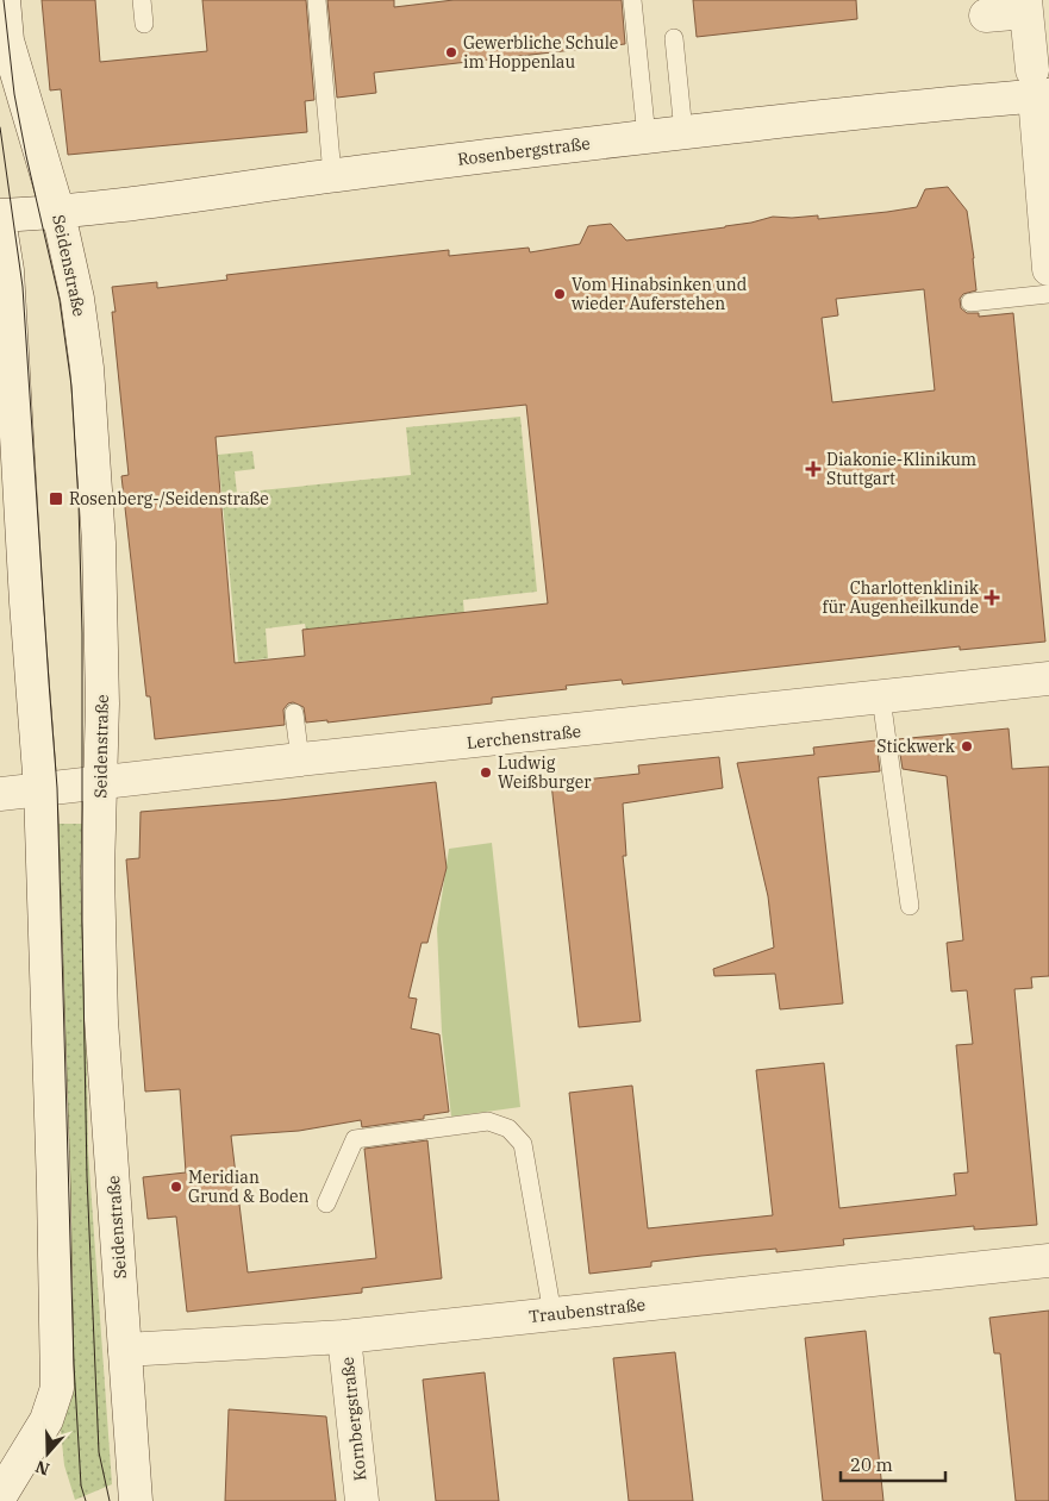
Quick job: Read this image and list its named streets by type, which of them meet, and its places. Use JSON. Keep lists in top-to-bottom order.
{
  "streets": {
    "street": [
      "Rosenbergstraße",
      "Seidenstraße",
      "Lerchenstraße",
      "Traubenstraße",
      "Kornbergstraße"
    ]
  },
  "crossings": [
    ["Rosenbergstraße", "Seidenstraße"],
    ["Seidenstraße", "Lerchenstraße"],
    ["Seidenstraße", "Traubenstraße"],
    ["Traubenstraße", "Kornbergstraße"]
  ],
  "places": {
    "other": [
      "Gewerbliche Schule im Hoppenlau",
      "Vom Hinabsinken und wieder Auferstehen",
      "Stickwerk",
      "Ludwig Weißburger",
      "Meridian Grund & Boden"
    ],
    "health": ["Diakonie-Klinikum Stuttgart", "Charlottenklinik für Augenheilkunde"],
    "transit": ["Rosenberg-/Seidenstraße"]
  },
  "scale_bar": "20 m",
  "north": "bottom"
}
